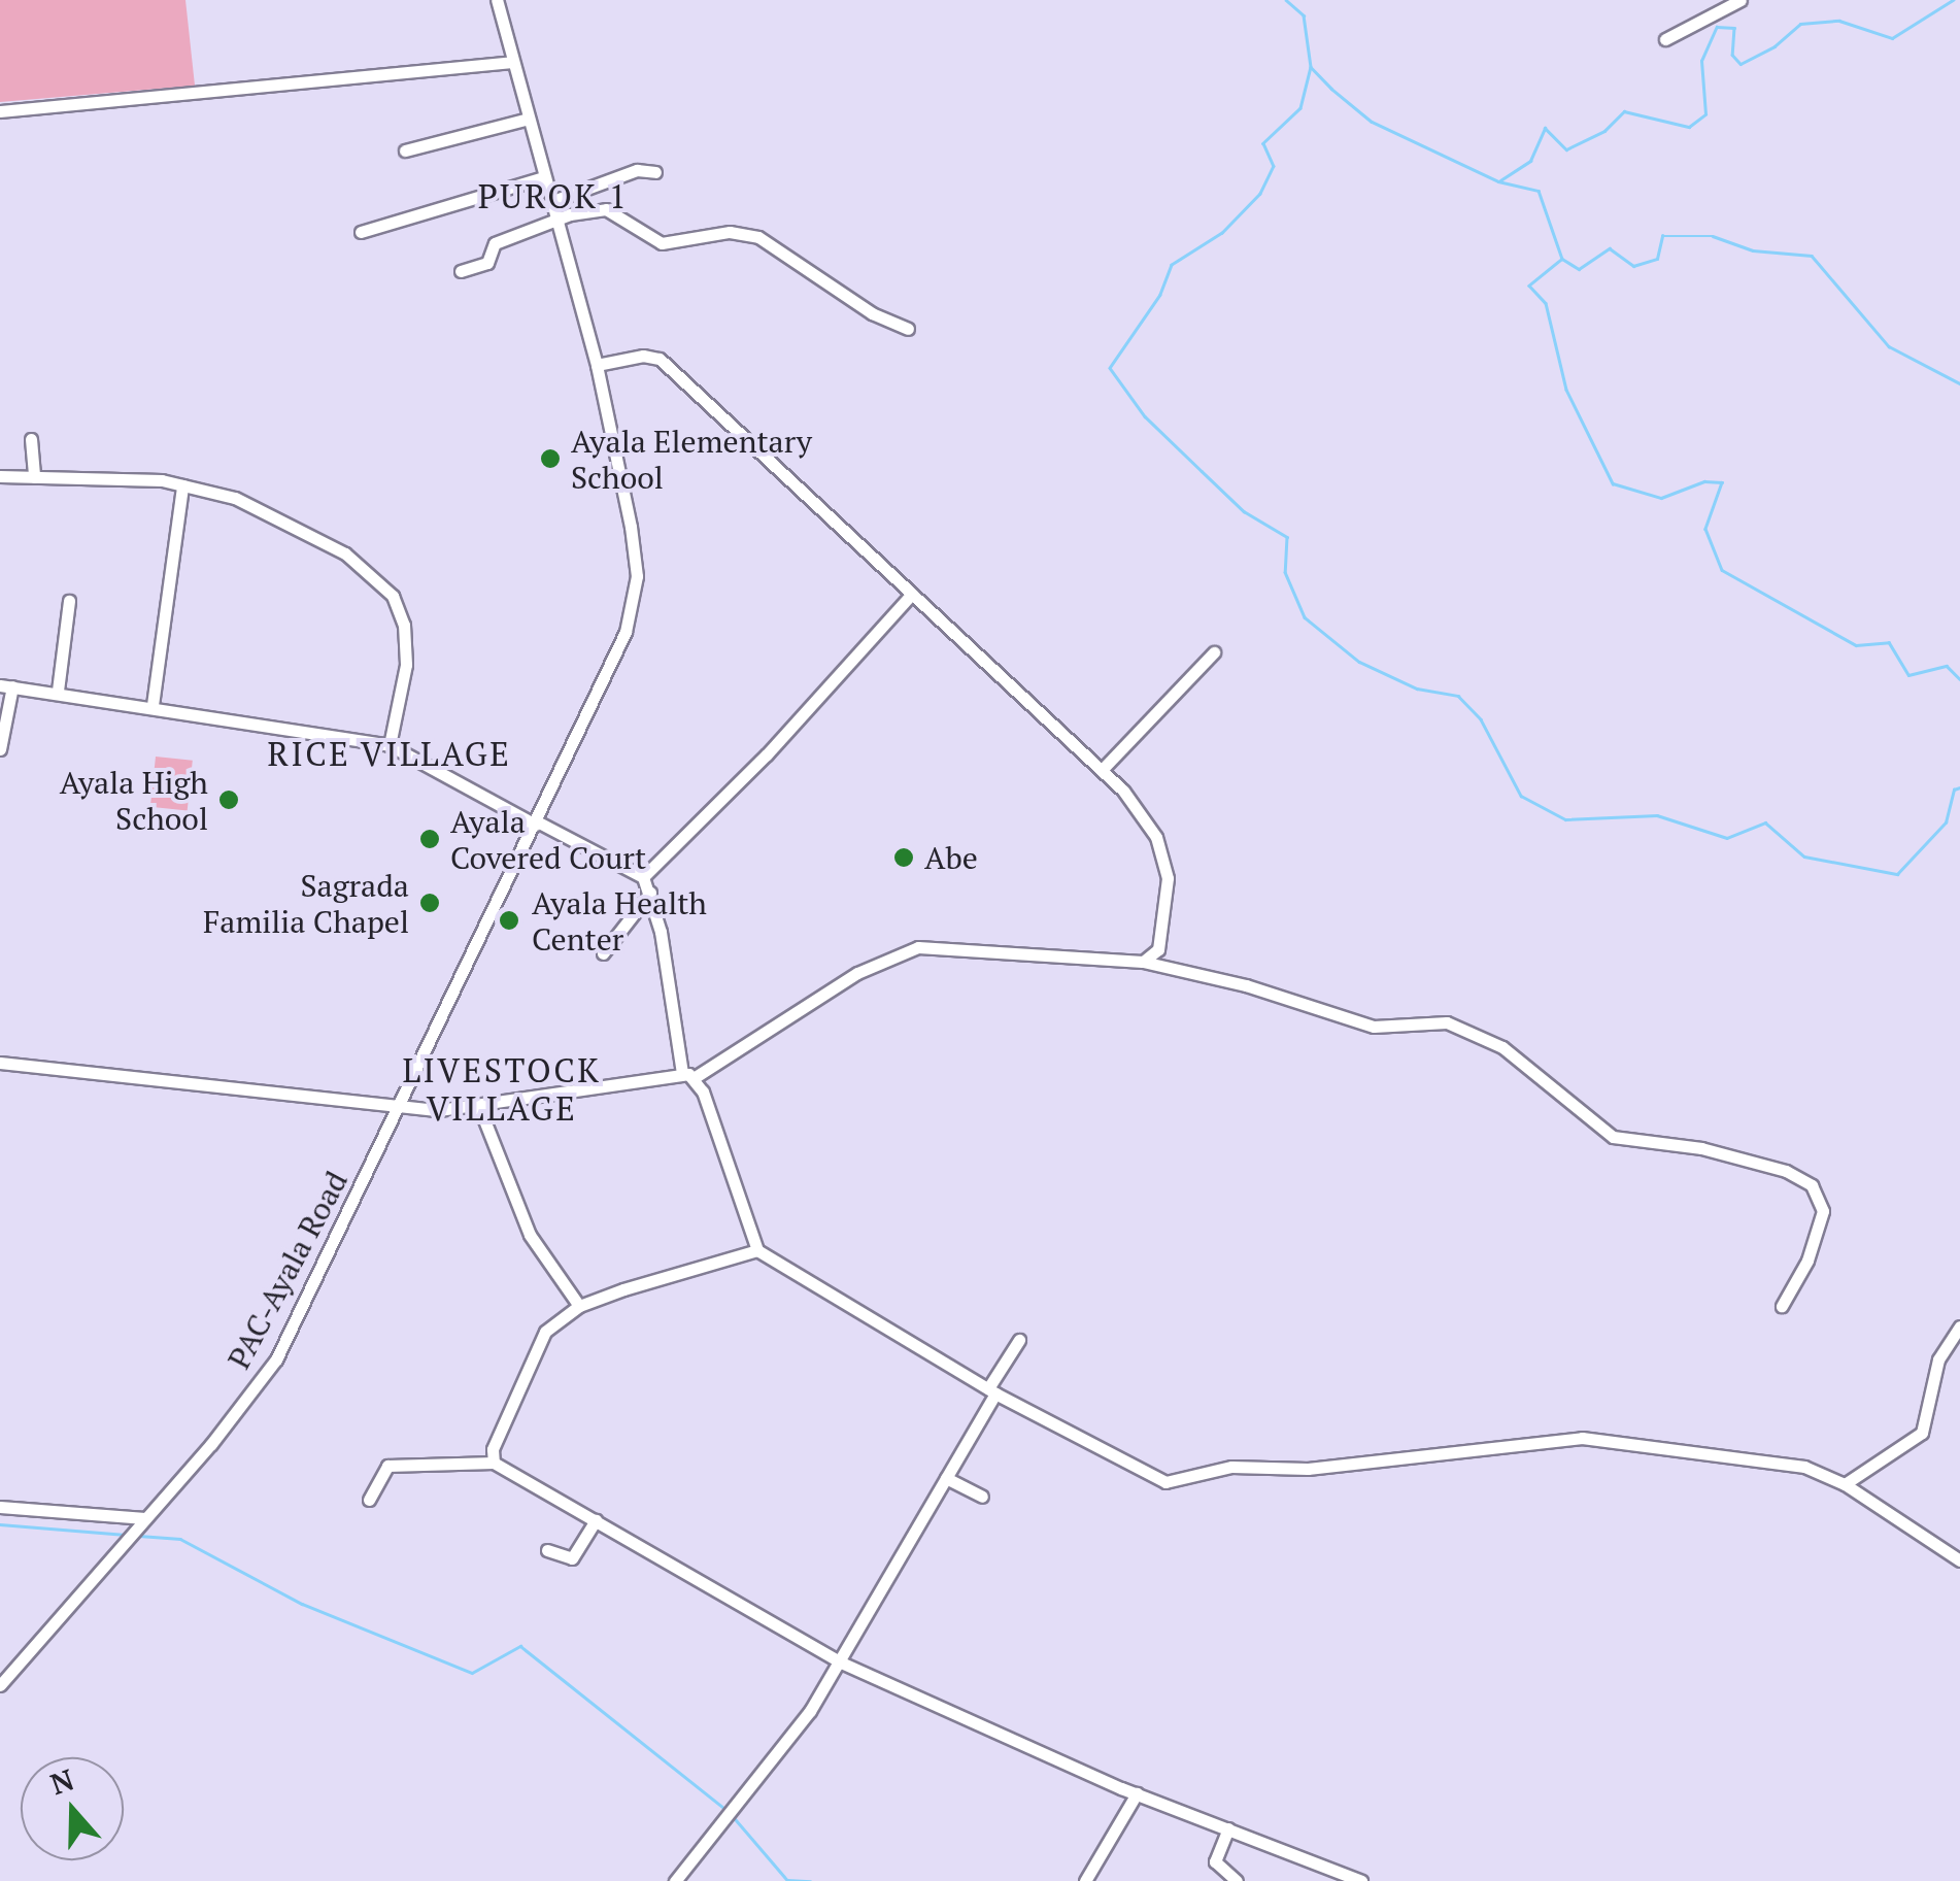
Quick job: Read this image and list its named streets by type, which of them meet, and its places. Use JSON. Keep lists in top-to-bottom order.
{
  "streets": {
    "street": ["PAC-Ayala Road"]
  },
  "districts": ["PUROK 1", "RICE VILLAGE", "LIVESTOCK VILLAGE"],
  "places": [
    "Ayala Elementary School",
    "Ayala High School",
    "Ayala Covered Court",
    "Abe",
    "Sagrada Familia Chapel",
    "Ayala Health Center"
  ],
  "north": "top"
}
